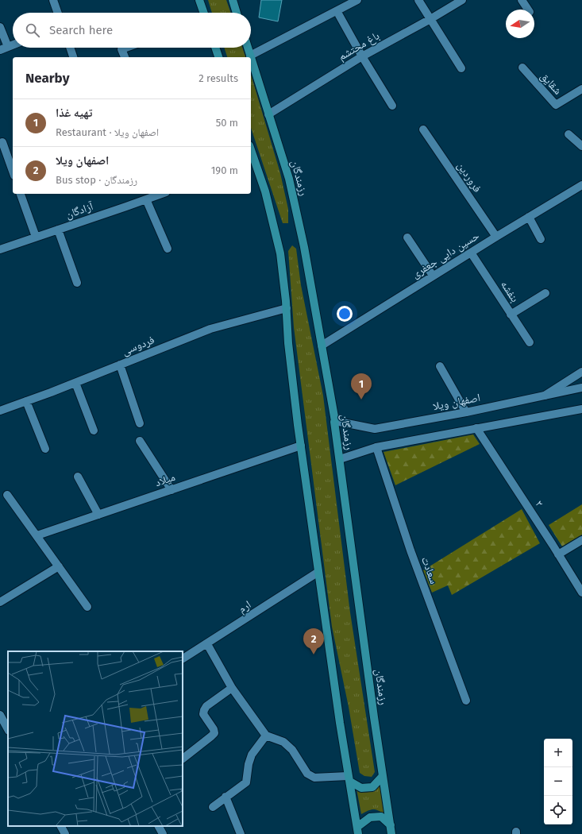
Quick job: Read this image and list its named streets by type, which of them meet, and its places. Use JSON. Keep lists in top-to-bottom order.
{
  "streets": {
    "main road": ["رزمندگان"],
    "street": [
      "باغ محتشم",
      "شقایق",
      "فروردین",
      "آزادگان",
      "حسین دایی جعفری",
      "بنفشه",
      "فردوسی",
      "اصفهان ویلا",
      "میلاد",
      "۲",
      "سعادت",
      "ارم"
    ]
  },
  "crossings": [
    ["باغ محتشم", "رزمندگان"],
    ["فروردین", "حسین دایی جعفری"],
    ["رزمندگان", "حسین دایی جعفری"],
    ["رزمندگان", "اصفهان ویلا"],
    ["حسین دایی جعفری", "بنفشه"]
  ],
  "north": "left",
  "page": {
    "search": "Search here",
    "heading": ["Nearby", "2 results"],
    "list": [
      {
        "mark": "1",
        "name": "تهیه غذا",
        "note": "Restaurant · اصفهان ویلا",
        "value": "50 m"
      },
      {
        "mark": "2",
        "name": "اصفهان ویلا",
        "note": "Bus stop · رزمندگان",
        "value": "190 m"
      }
    ],
    "pins": ["1", "2"],
    "map_buttons": ["+", "−"]
  }
}
